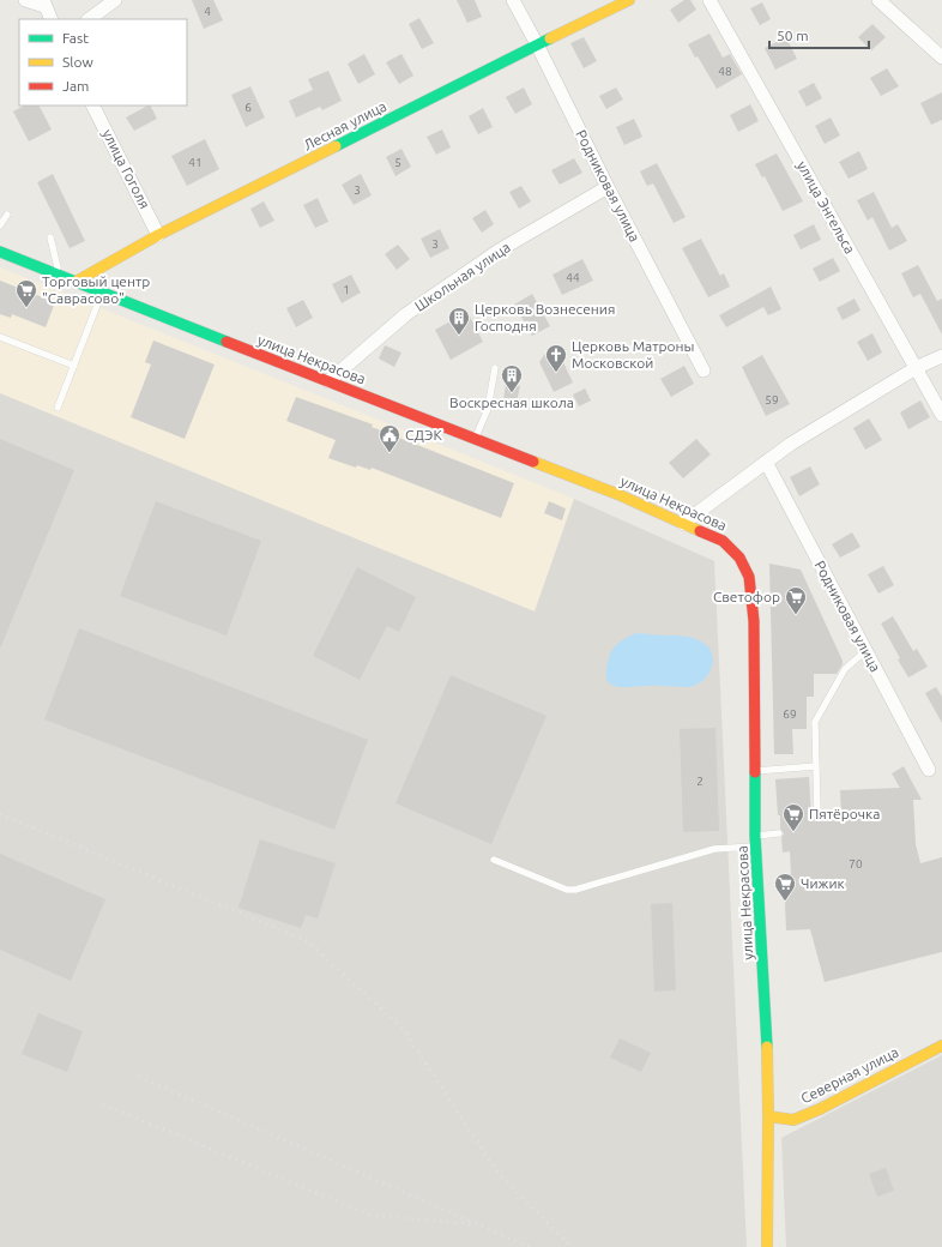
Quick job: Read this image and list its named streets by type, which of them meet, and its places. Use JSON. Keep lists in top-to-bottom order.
{
  "streets": {
    "street": [
      "Лесная улица",
      "улица Гоголя",
      "Родниковая улица",
      "улица Энгельса",
      "Школьная улица",
      "улица Некрасова",
      "Северная улица"
    ]
  },
  "crossings": [
    ["Лесная улица", "улица Гоголя"],
    ["Лесная улица", "Родниковая улица"],
    ["Лесная улица", "улица Некрасова"],
    ["Родниковая улица", "Школьная улица"],
    ["Школьная улица", "улица Некрасова"],
    ["улица Некрасова", "Северная улица"]
  ],
  "places": {
    "supermarket": [
      "Торговый центр \"Саврасово\"",
      "Светофор",
      "Пятёрочка",
      "Чижик"
    ],
    "building": ["Церковь Вознесения Господня", "Воскресная школа"],
    "church": ["Церковь Матроны Московской"],
    "public building": ["СДЭК"]
  },
  "house_numbers": [
    "4",
    "48",
    "6",
    "41",
    "5",
    "3",
    "3",
    "44",
    "1",
    "59",
    "69",
    "2",
    "70"
  ],
  "legend": ["Fast", "Slow", "Jam"],
  "scale_bar": "50 m"
}
